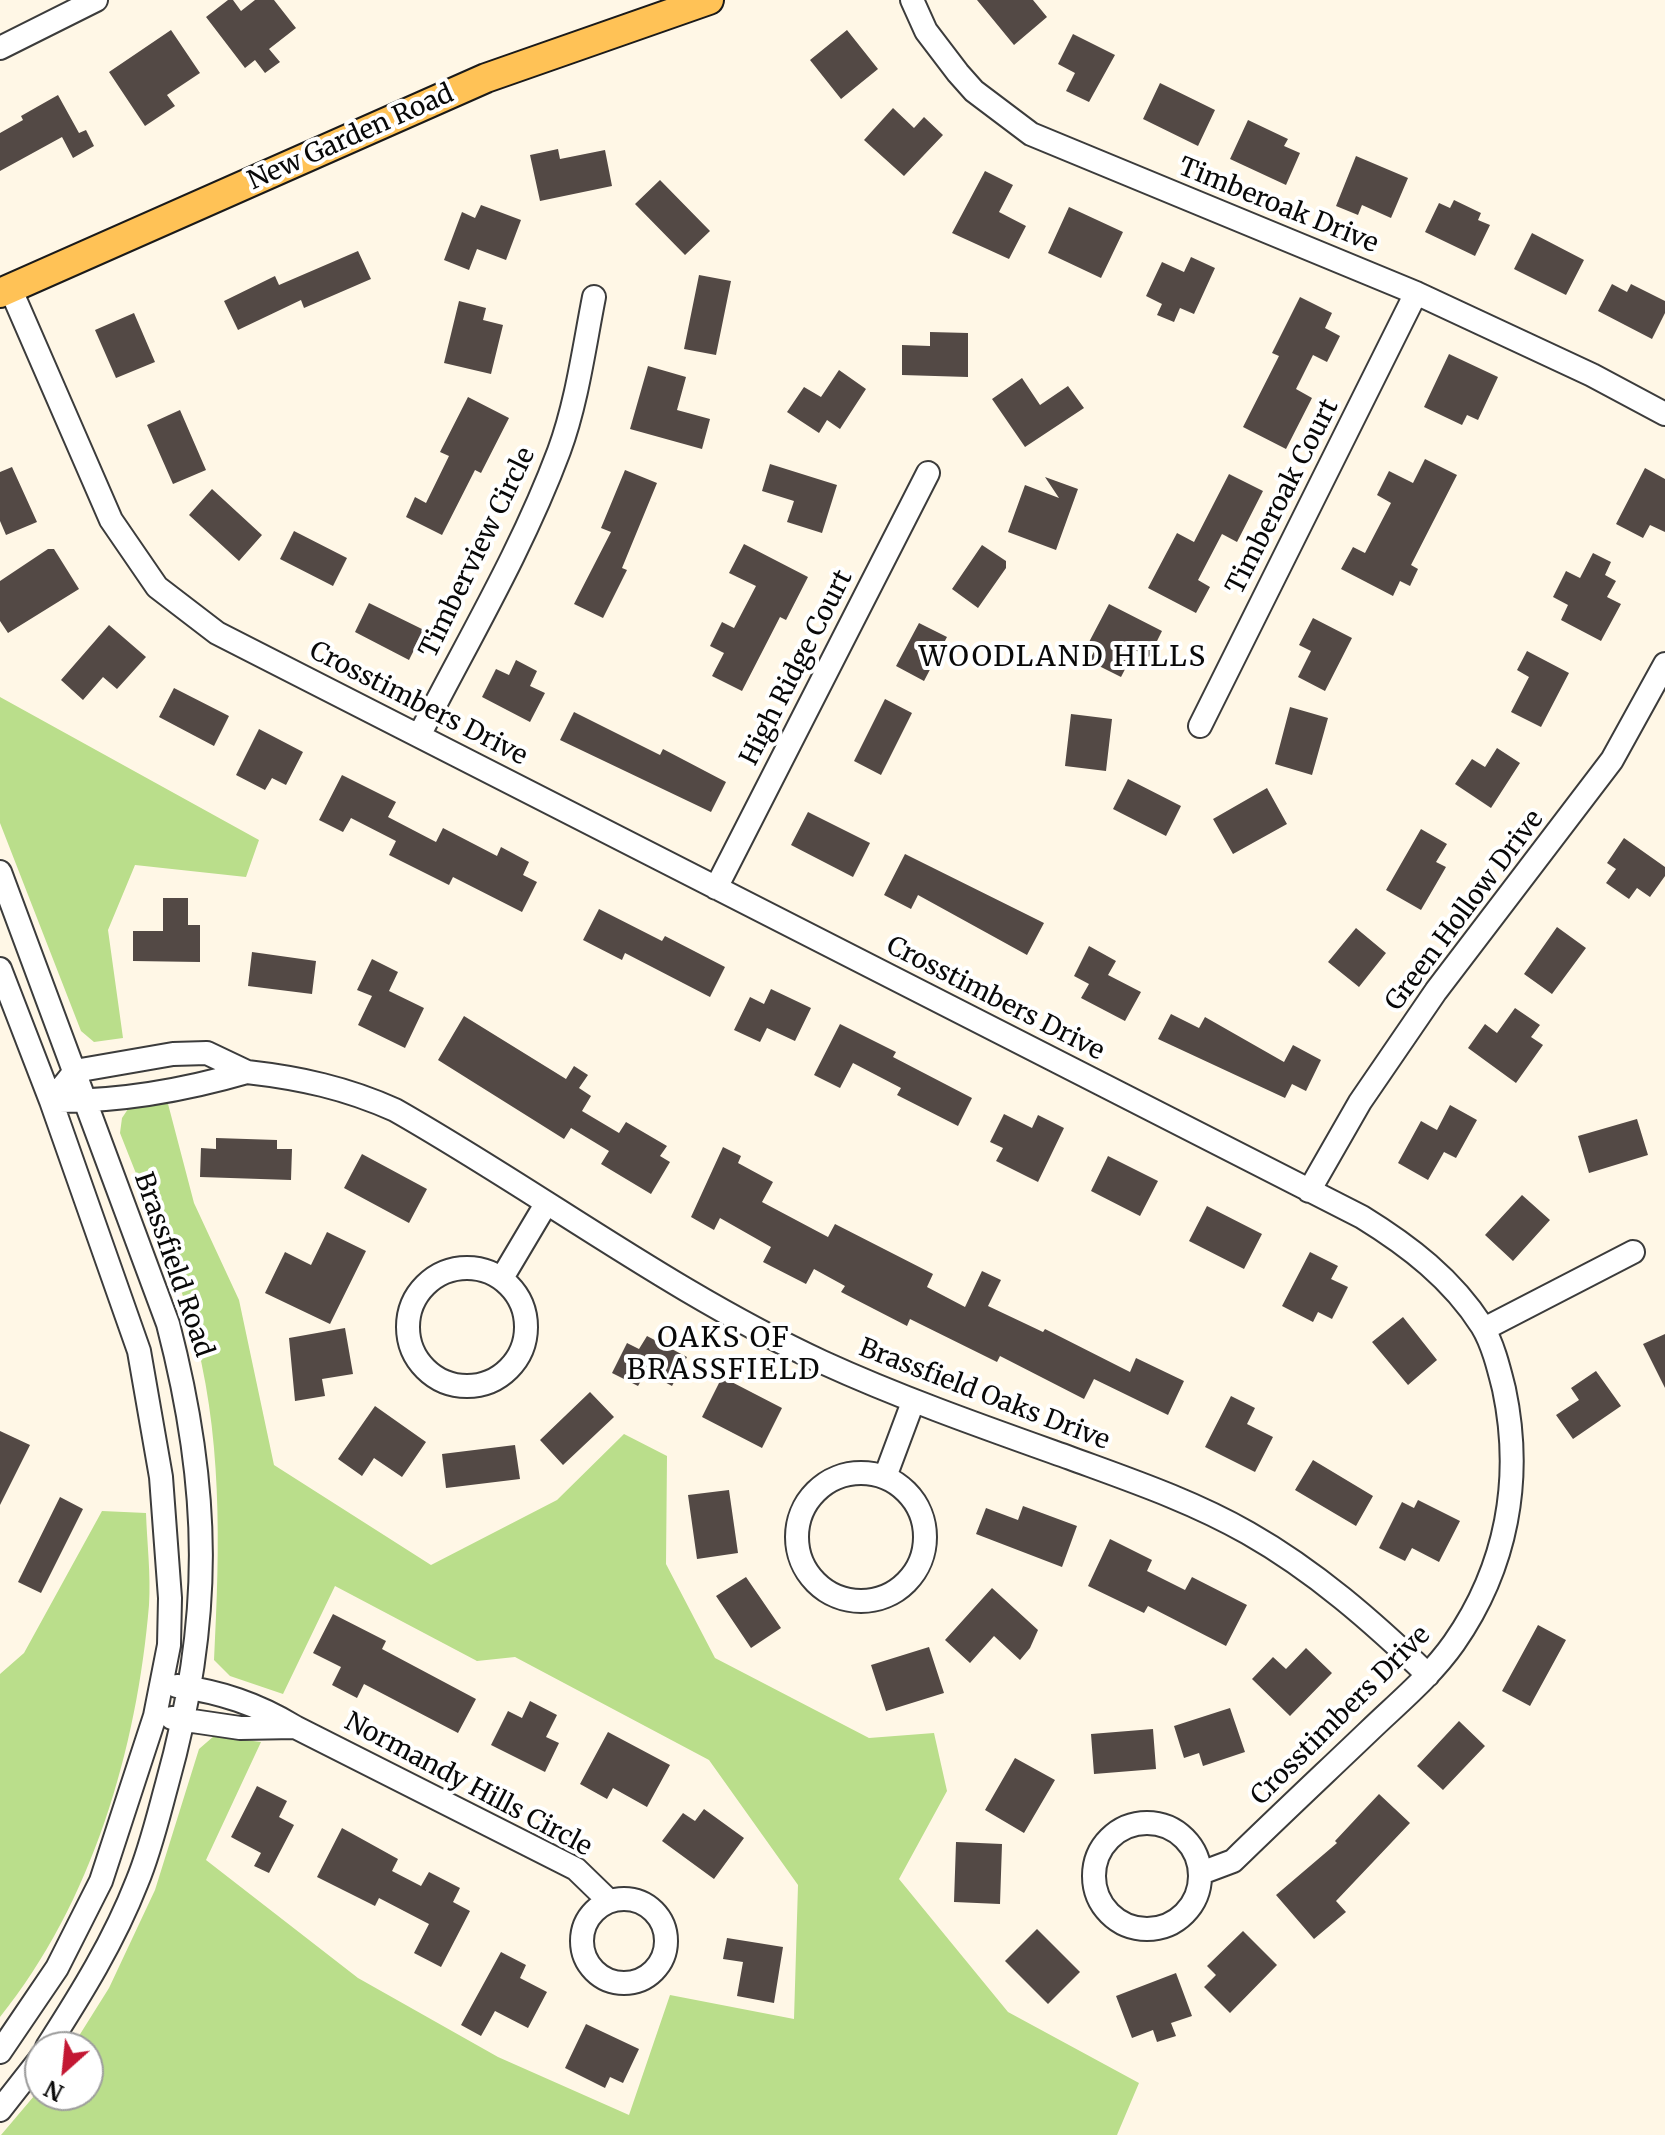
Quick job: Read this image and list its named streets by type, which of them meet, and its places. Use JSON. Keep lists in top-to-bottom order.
{
  "streets": {
    "main road": ["New Garden Road"],
    "street": [
      "Timberoak Drive",
      "Timberoak Court",
      "Timberview Circle",
      "High Ridge Court",
      "Crosstimbers Drive",
      "Green Hollow Drive",
      "Brassfield Road",
      "Brassfield Oaks Drive",
      "Normandy Hills Circle"
    ]
  },
  "crossings": [
    ["New Garden Road", "Crosstimbers Drive"],
    ["Timberoak Drive", "Timberoak Court"],
    ["Timberview Circle", "Crosstimbers Drive"],
    ["High Ridge Court", "Crosstimbers Drive"],
    ["Crosstimbers Drive", "Green Hollow Drive"],
    ["Crosstimbers Drive", "Brassfield Oaks Drive"],
    ["Brassfield Road", "Brassfield Oaks Drive"],
    ["Brassfield Road", "Normandy Hills Circle"]
  ],
  "districts": ["WOODLAND HILLS", "OAKS OF BRASSFIELD"],
  "north": "bottom left"
}
